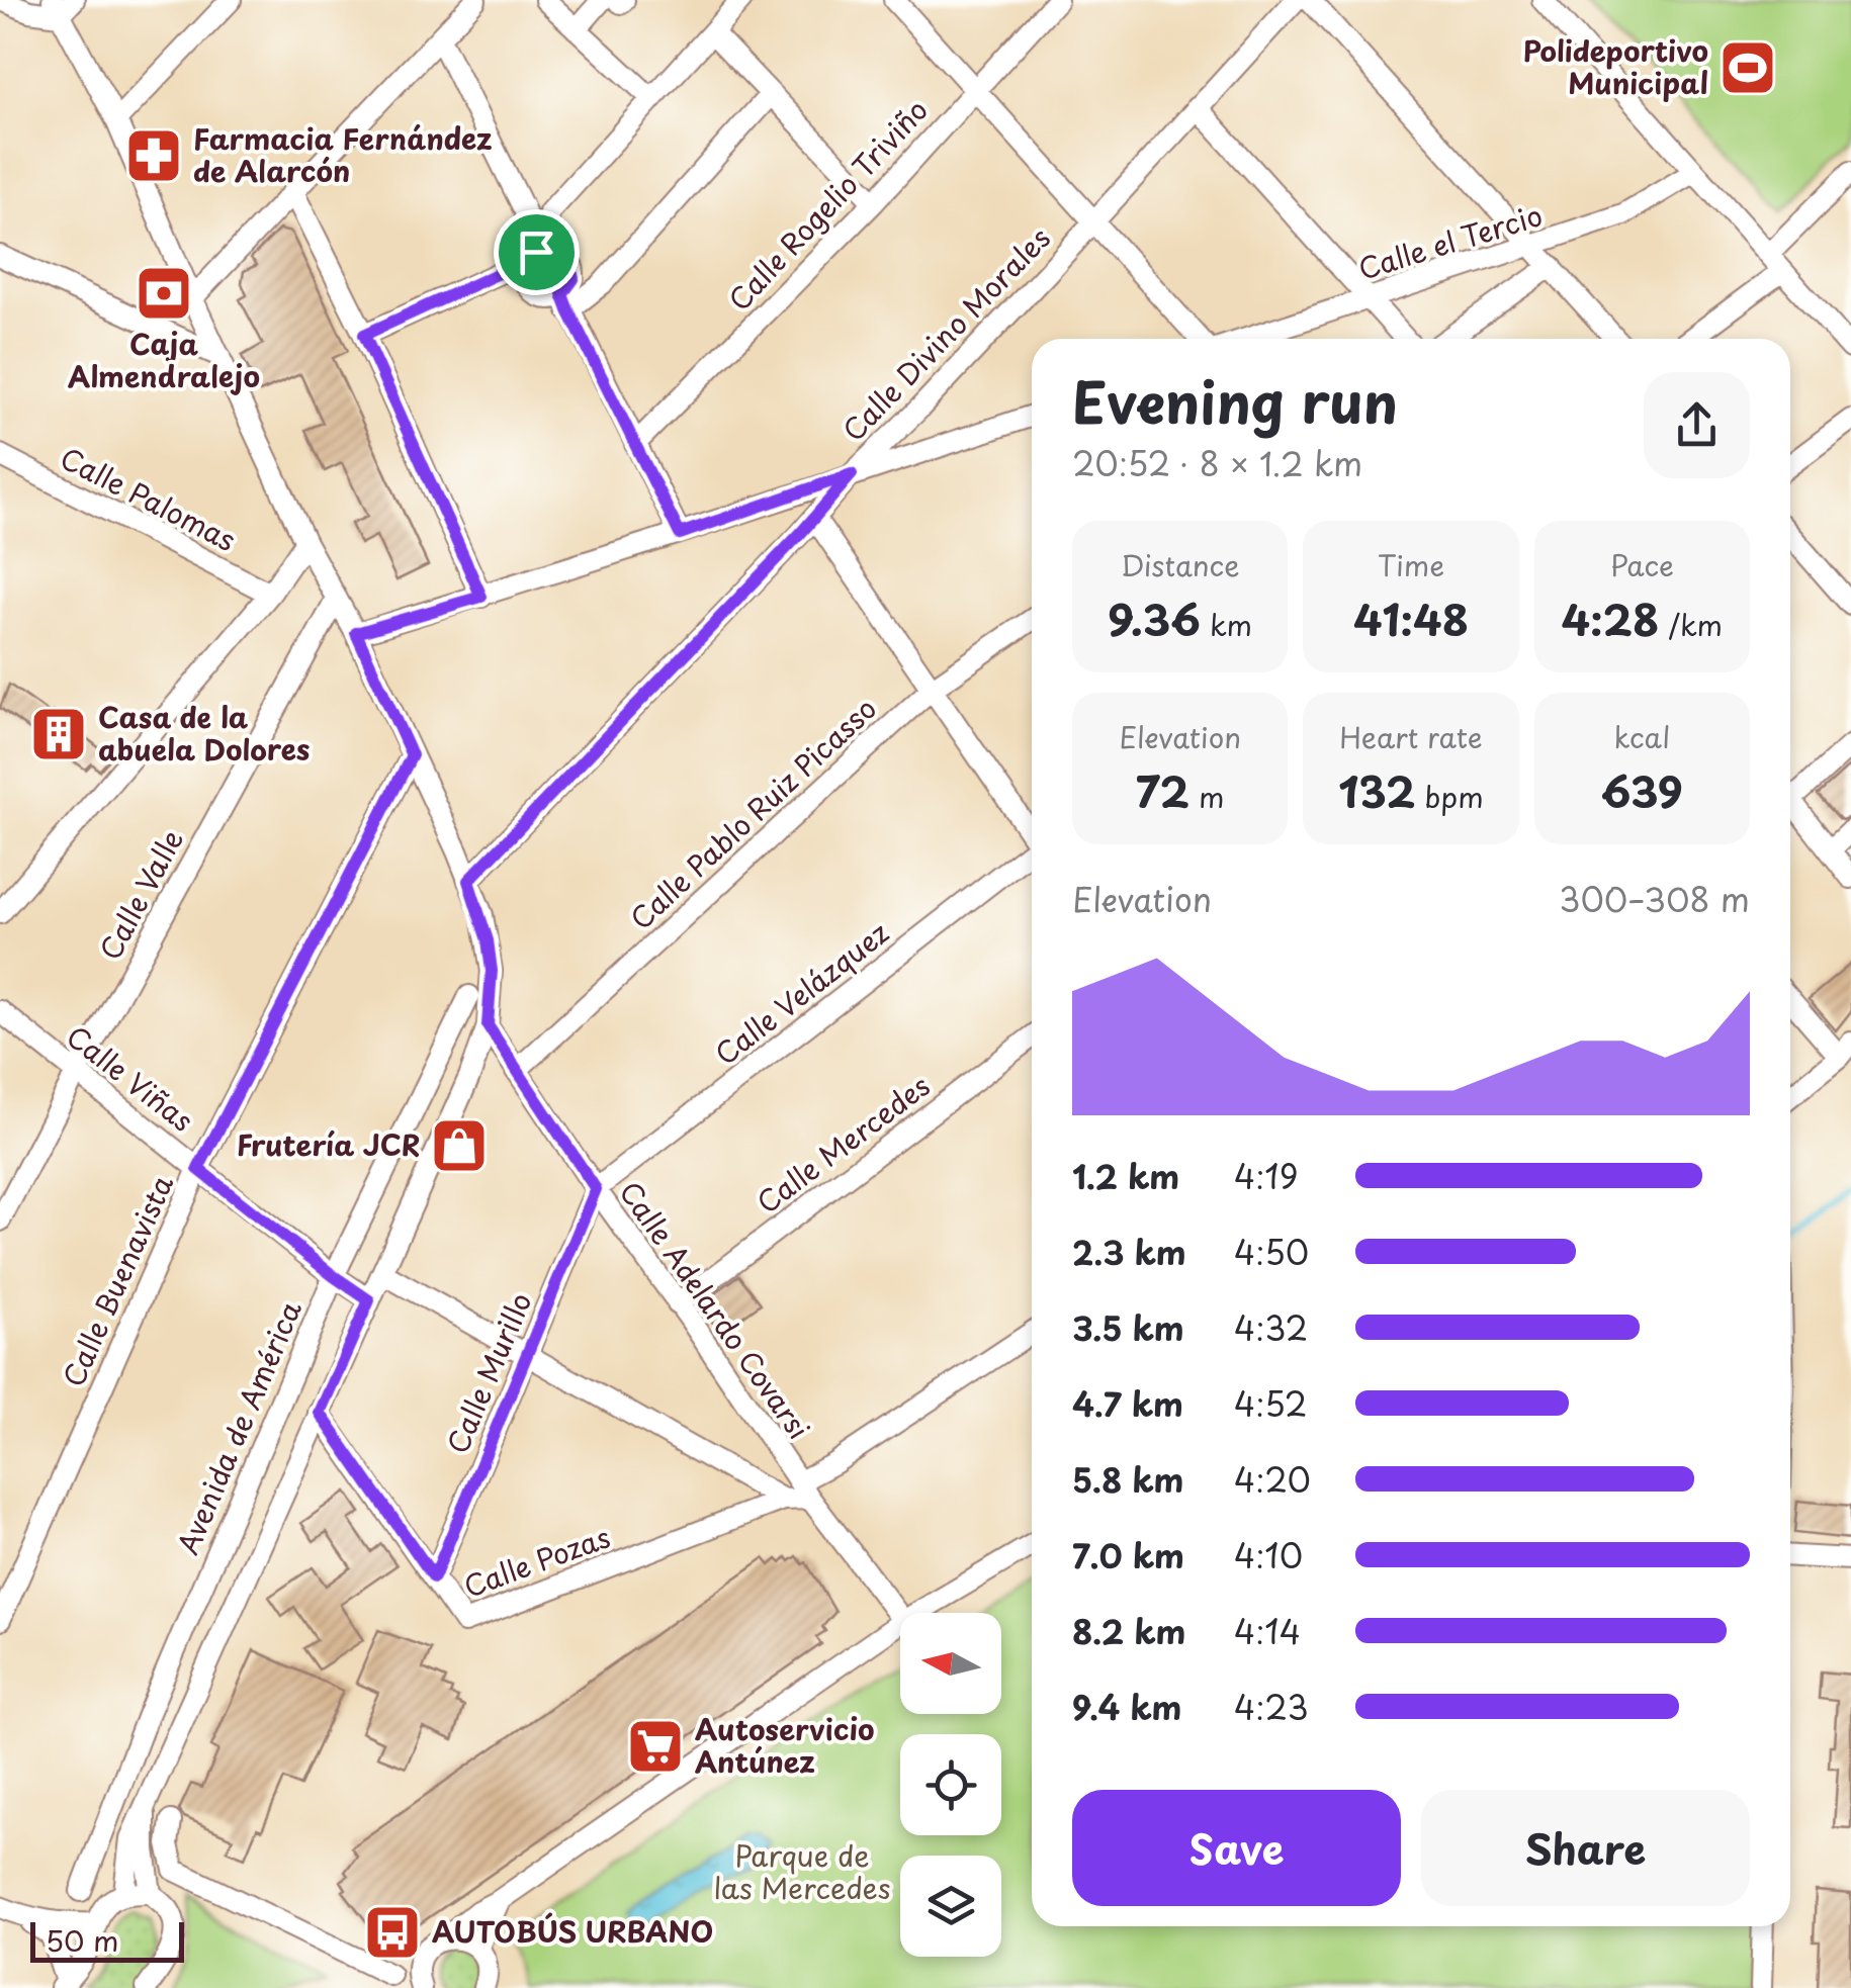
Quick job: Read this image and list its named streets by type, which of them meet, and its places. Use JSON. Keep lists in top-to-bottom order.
{
  "streets": {
    "street": [
      "Calle Rogelio Triviño",
      "Calle el Tercio",
      "Calle Divino Morales",
      "Calle Palomas",
      "Calle Pablo Ruiz Picasso",
      "Calle Valle",
      "Calle Velázquez",
      "Calle Viñas",
      "Calle Mercedes",
      "Calle Buenavista",
      "Calle Adelardo Covarsi",
      "Calle Murillo",
      "Avenida de América",
      "Calle Pozas"
    ]
  },
  "crossings": [
    ["Calle Pablo Ruiz Picasso", "Calle Adelardo Covarsi"],
    ["Calle Valle", "Calle Viñas"],
    ["Calle Velázquez", "Calle Adelardo Covarsi"],
    ["Calle Velázquez", "Calle Murillo"],
    ["Calle Viñas", "Calle Buenavista"],
    ["Calle Viñas", "Avenida de América"],
    ["Calle Mercedes", "Calle Adelardo Covarsi"],
    ["Calle Adelardo Covarsi", "Calle Murillo"],
    ["Calle Adelardo Covarsi", "Calle Pozas"],
    ["Calle Murillo", "Calle Pozas"]
  ],
  "parks": ["Parque de las Mercedes"],
  "places": {
    "sports": ["Polideportivo Municipal"],
    "pharmacy": ["Farmacia Fernández de Alarcón"],
    "bank": ["Caja Almendralejo"],
    "building": ["Casa de la abuela Dolores"],
    "shop": ["Frutería JCR"],
    "supermarket": ["Autoservicio Antúnez"],
    "bus stop": ["AUTOBÚS URBANO"]
  },
  "scale_bar": "50 m",
  "north": "left",
  "page": {
    "heading": ["Evening run", "20:52 · 8 × 1.2 km"],
    "stats": [
      ["Distance", "9.36 km"],
      ["Time", "41:48"],
      ["Pace", "4:28 /km"],
      ["Elevation", "72 m"],
      ["Heart rate", "132 bpm"],
      ["kcal", "639"]
    ],
    "chart": ["Elevation", "300–308 m"],
    "list": [
      {
        "name": "1.2 km",
        "note": "4:19"
      },
      {
        "name": "2.3 km",
        "note": "4:50"
      },
      {
        "name": "3.5 km",
        "note": "4:32"
      },
      {
        "name": "4.7 km",
        "note": "4:52"
      },
      {
        "name": "5.8 km",
        "note": "4:20"
      },
      {
        "name": "7.0 km",
        "note": "4:10"
      },
      {
        "name": "8.2 km",
        "note": "4:14"
      },
      {
        "name": "9.4 km",
        "note": "4:23"
      }
    ],
    "buttons": ["Save", "Share"],
    "scale": "50 m"
  }
}
